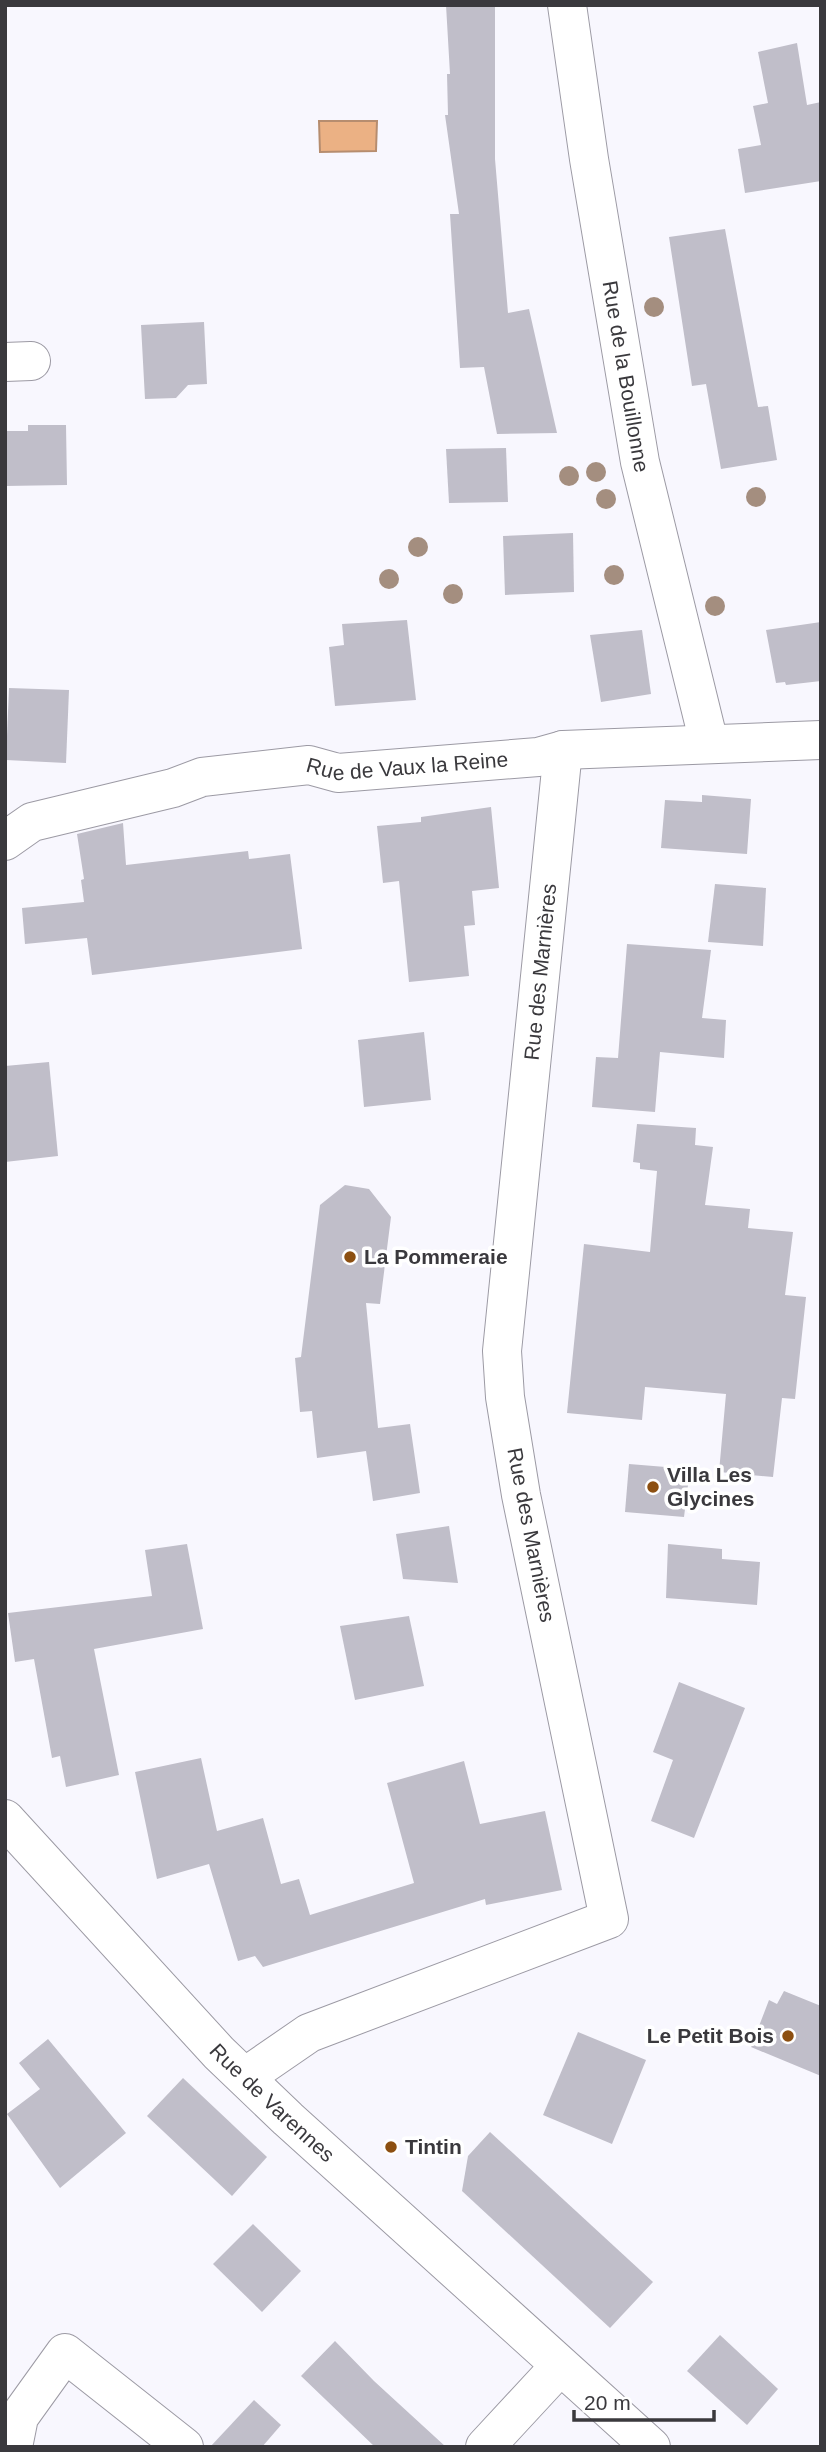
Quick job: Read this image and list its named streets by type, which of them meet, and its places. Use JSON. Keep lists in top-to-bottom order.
{
  "streets": {
    "street": [
      "Rue de la Bouillonne",
      "Rue de Vaux la Reine",
      "Rue des Marnières",
      "Rue de Varennes"
    ]
  },
  "crossings": [
    ["Rue de la Bouillonne", "Rue de Vaux la Reine"],
    ["Rue de Vaux la Reine", "Rue des Marnières"],
    ["Rue des Marnières", "Rue de Varennes"]
  ],
  "places": [
    "La Pommeraie",
    "Villa Les Glycines",
    "Le Petit Bois",
    "Tintin"
  ],
  "scale_bar": "20 m"
}
